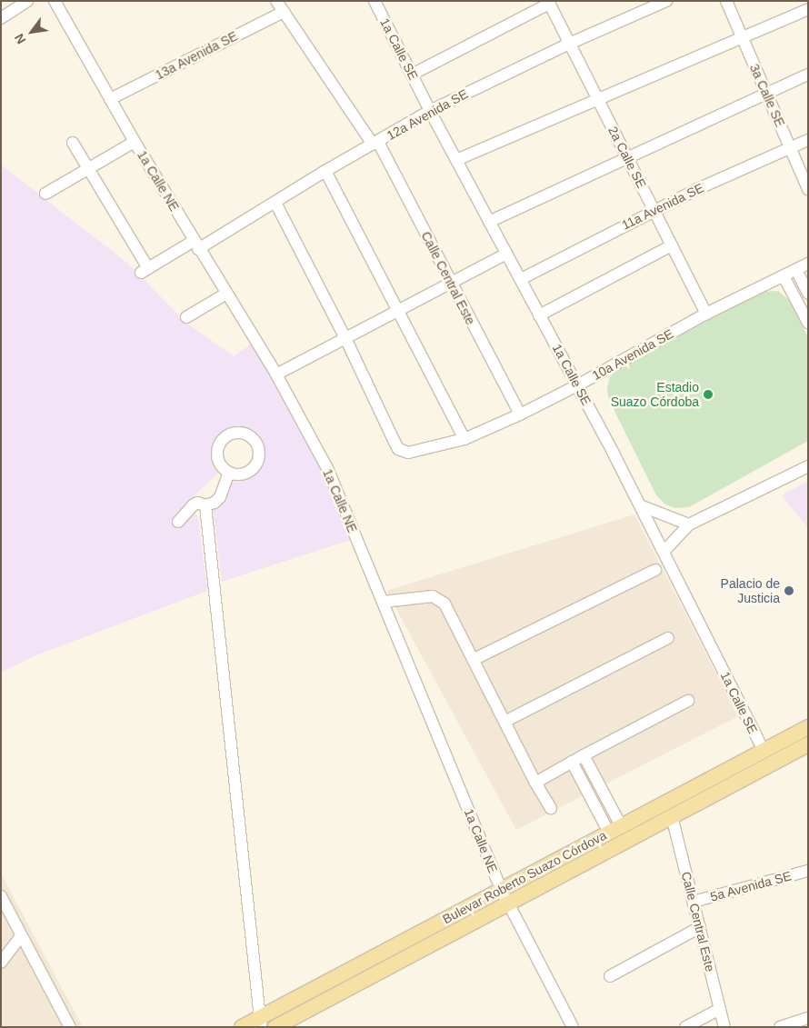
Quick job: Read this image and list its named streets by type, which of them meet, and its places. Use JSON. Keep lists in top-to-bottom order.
{
  "streets": {
    "main road": ["Bulevar Roberto Suazo Córdova"],
    "street": [
      "1a Calle SE",
      "13a Avenida SE",
      "3a Calle SE",
      "12a Avenida SE",
      "2a Calle SE",
      "1a Calle NE",
      "11a Avenida SE",
      "Calle Central Este",
      "10a Avenida SE",
      "5a Avenida SE"
    ]
  },
  "crossings": [
    ["1a Calle SE", "12a Avenida SE"],
    ["1a Calle SE", "11a Avenida SE"],
    ["1a Calle SE", "10a Avenida SE"],
    ["1a Calle SE", "Bulevar Roberto Suazo Córdova"],
    ["13a Avenida SE", "1a Calle NE"],
    ["13a Avenida SE", "Calle Central Este"],
    ["3a Calle SE", "11a Avenida SE"],
    ["12a Avenida SE", "2a Calle SE"],
    ["12a Avenida SE", "1a Calle NE"],
    ["12a Avenida SE", "Calle Central Este"],
    ["2a Calle SE", "11a Avenida SE"],
    ["2a Calle SE", "10a Avenida SE"],
    ["1a Calle NE", "Bulevar Roberto Suazo Córdova"],
    ["Calle Central Este", "10a Avenida SE"],
    ["Calle Central Este", "Bulevar Roberto Suazo Córdova"],
    ["Calle Central Este", "5a Avenida SE"]
  ],
  "places": ["Estadio Suazo Córdoba", "Palacio de Justicia"],
  "north": "bottom left"
}
